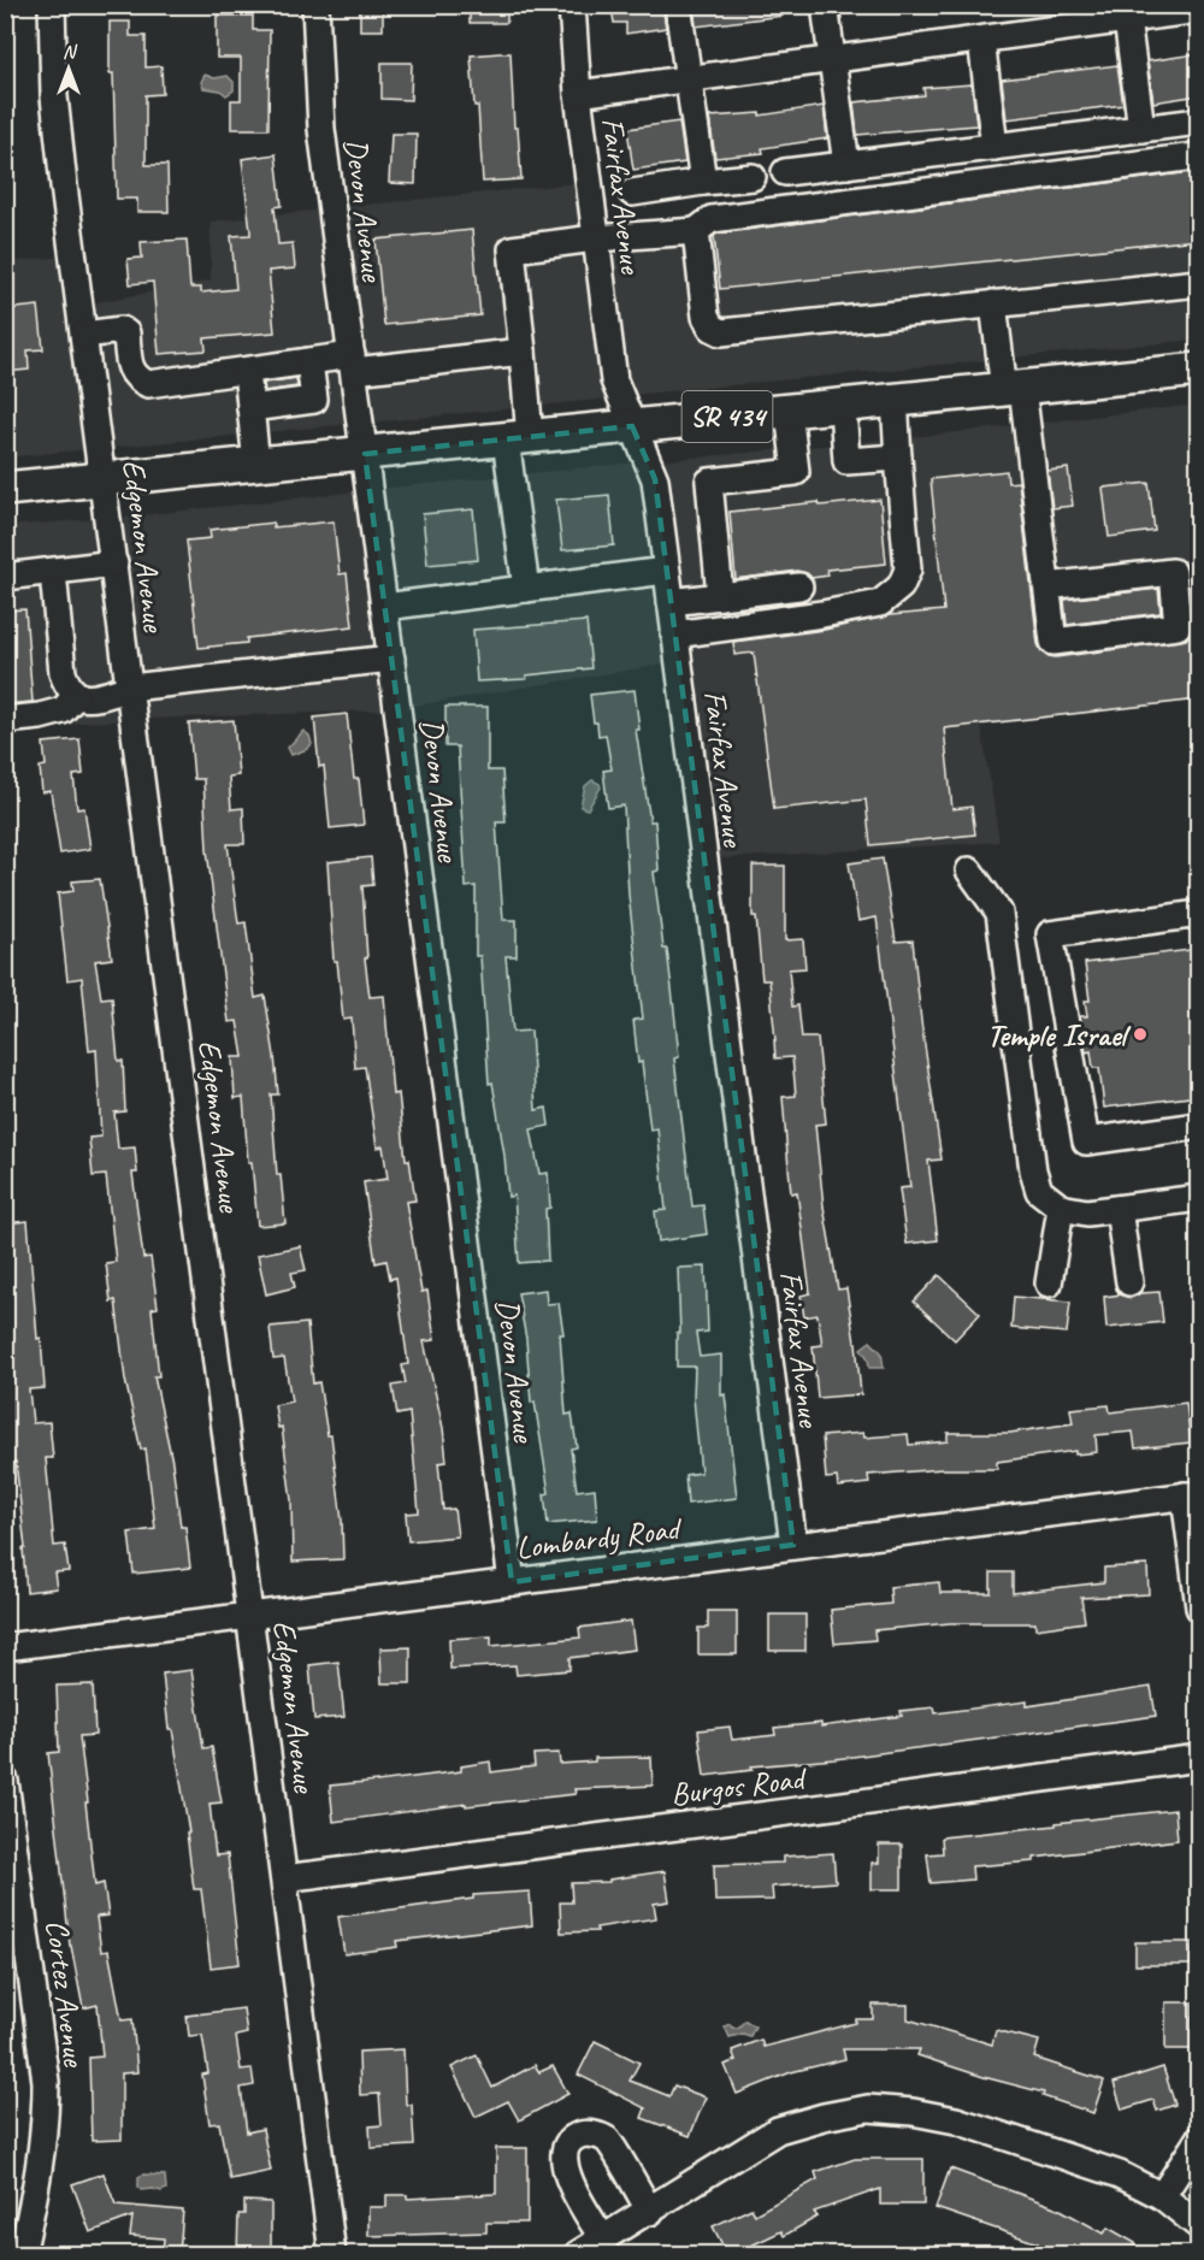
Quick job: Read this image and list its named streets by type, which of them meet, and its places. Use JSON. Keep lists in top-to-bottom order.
{
  "streets": {
    "main road": ["SR 434"],
    "street": [
      "Fairfax Avenue",
      "Devon Avenue",
      "Edgemon Avenue",
      "Lombardy Road",
      "Burgos Road",
      "Cortez Avenue"
    ]
  },
  "crossings": [
    ["Fairfax Avenue", "SR 434"],
    ["Fairfax Avenue", "Lombardy Road"],
    ["Devon Avenue", "SR 434"],
    ["Devon Avenue", "Lombardy Road"],
    ["SR 434", "Edgemon Avenue"],
    ["Edgemon Avenue", "Lombardy Road"],
    ["Edgemon Avenue", "Burgos Road"]
  ],
  "places": ["Temple Israel"],
  "north": "top"
}
